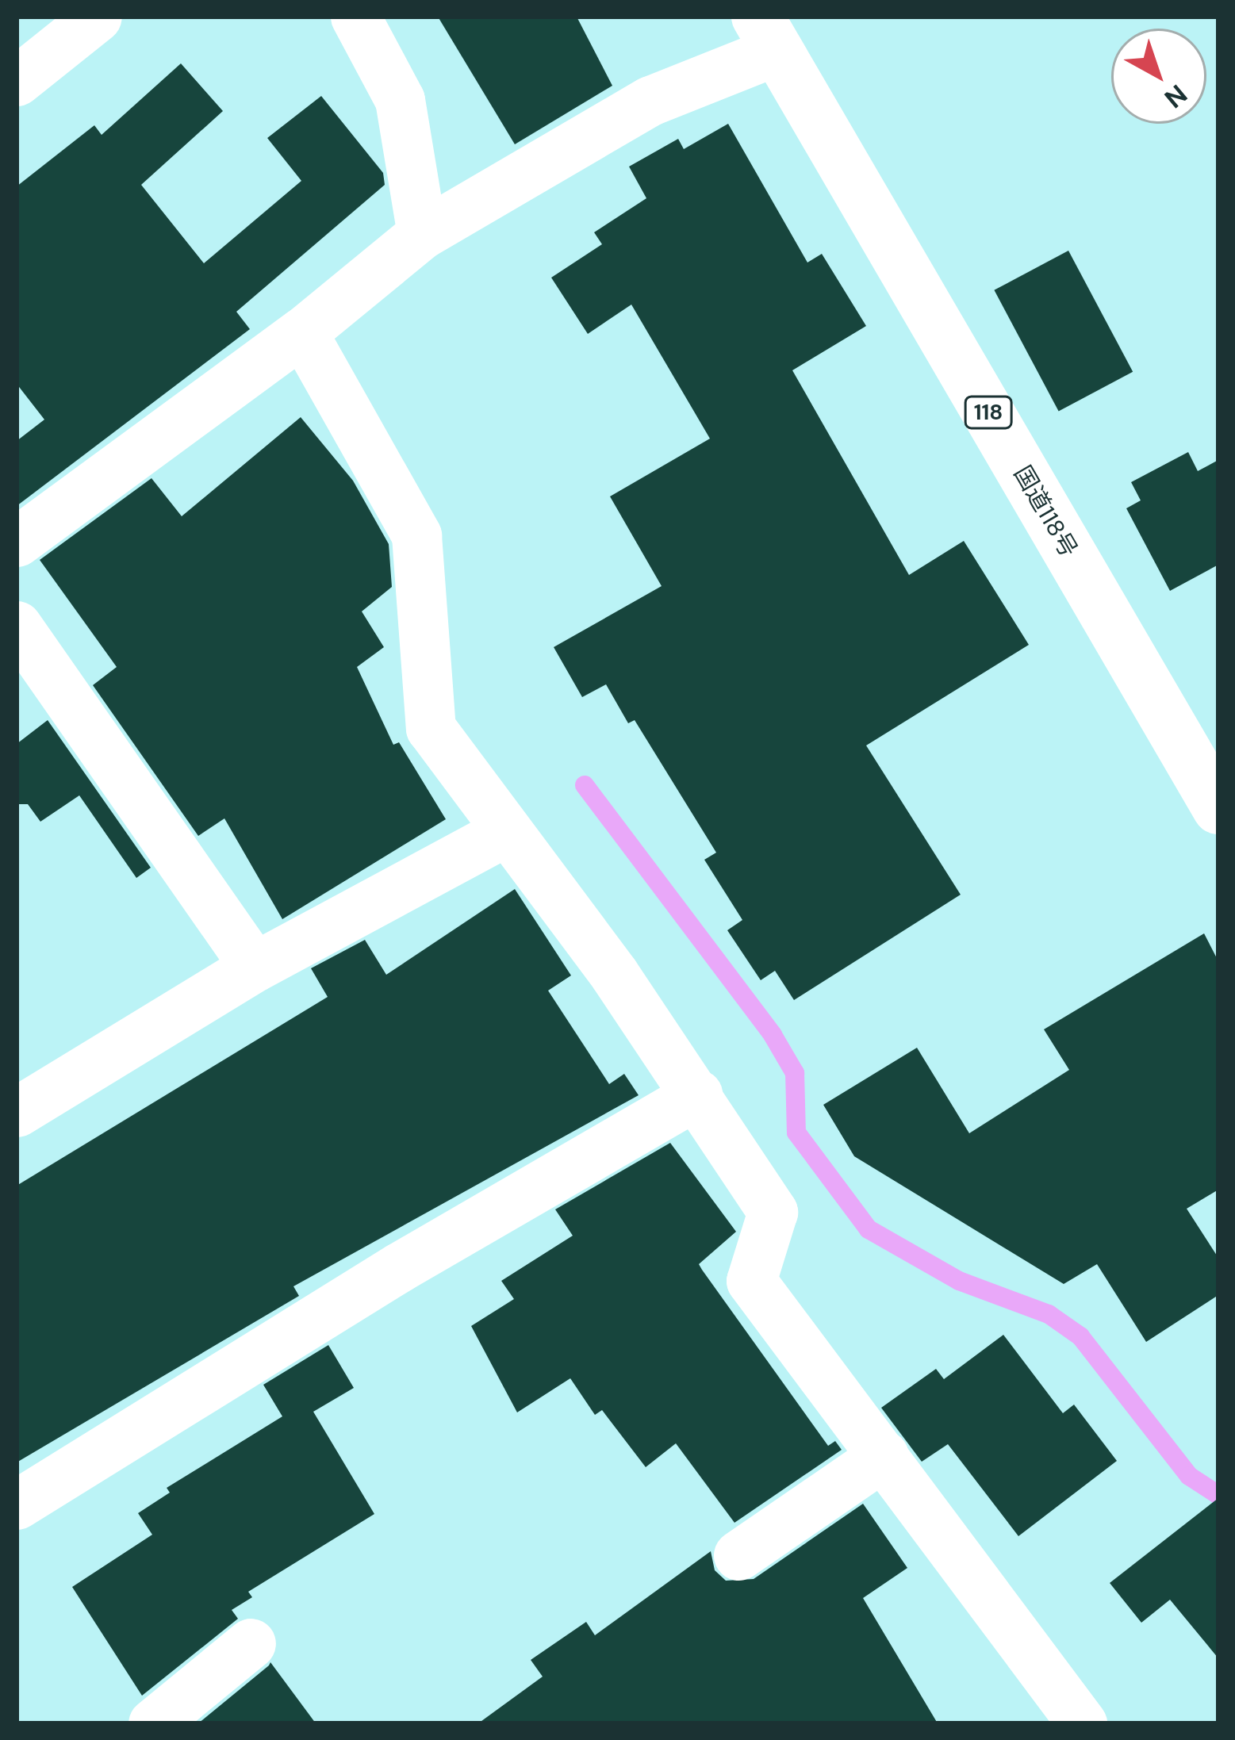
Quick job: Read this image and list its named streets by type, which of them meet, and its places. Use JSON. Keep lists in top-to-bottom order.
{
  "streets": {
    "highway": ["118", "国道118号"]
  },
  "north": "bottom right"
}
